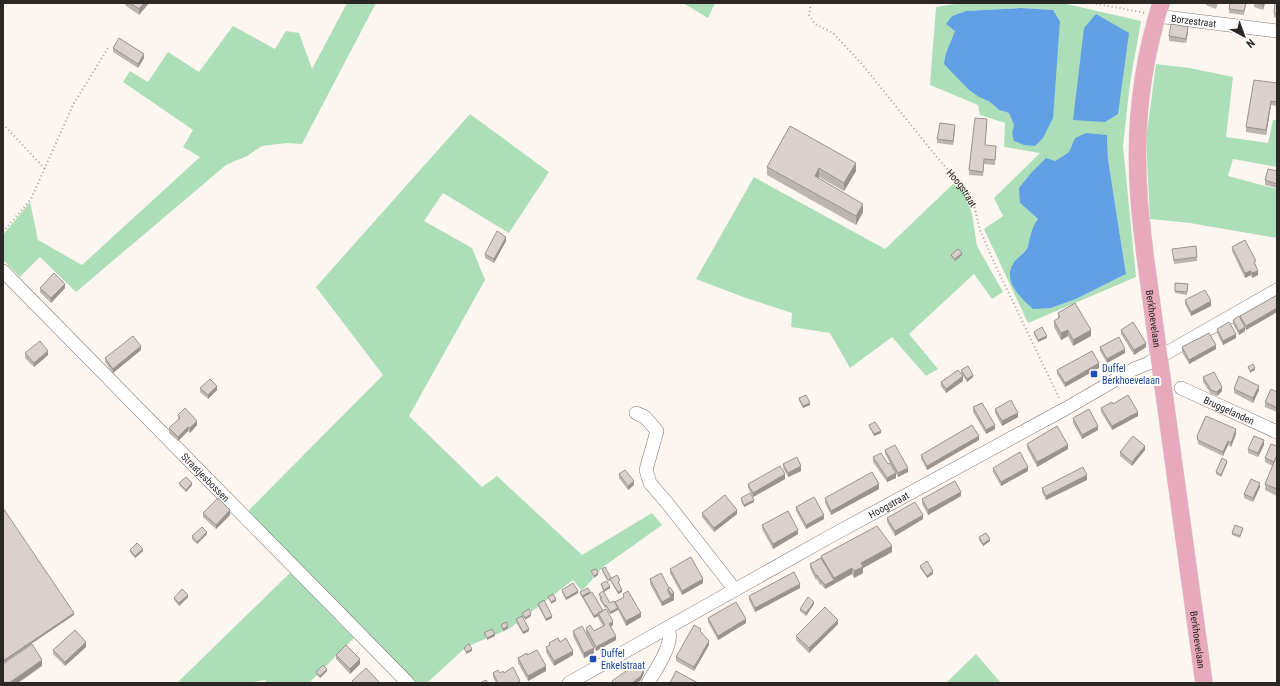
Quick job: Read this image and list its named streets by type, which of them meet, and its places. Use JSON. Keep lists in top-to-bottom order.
{
  "streets": {
    "main road": ["Berkhoevelaan"],
    "street": [
      "Borzestraat",
      "Hoogstraat",
      "Bruggelanden",
      "Straatjesbossen"
    ]
  },
  "crossings": [
    ["Borzestraat", "Berkhoevelaan"],
    ["Hoogstraat", "Berkhoevelaan"]
  ],
  "places": {
    "transit": ["Duffel Berkhoevelaan", "Duffel Enkelstraat"]
  },
  "north": "bottom right"
}
